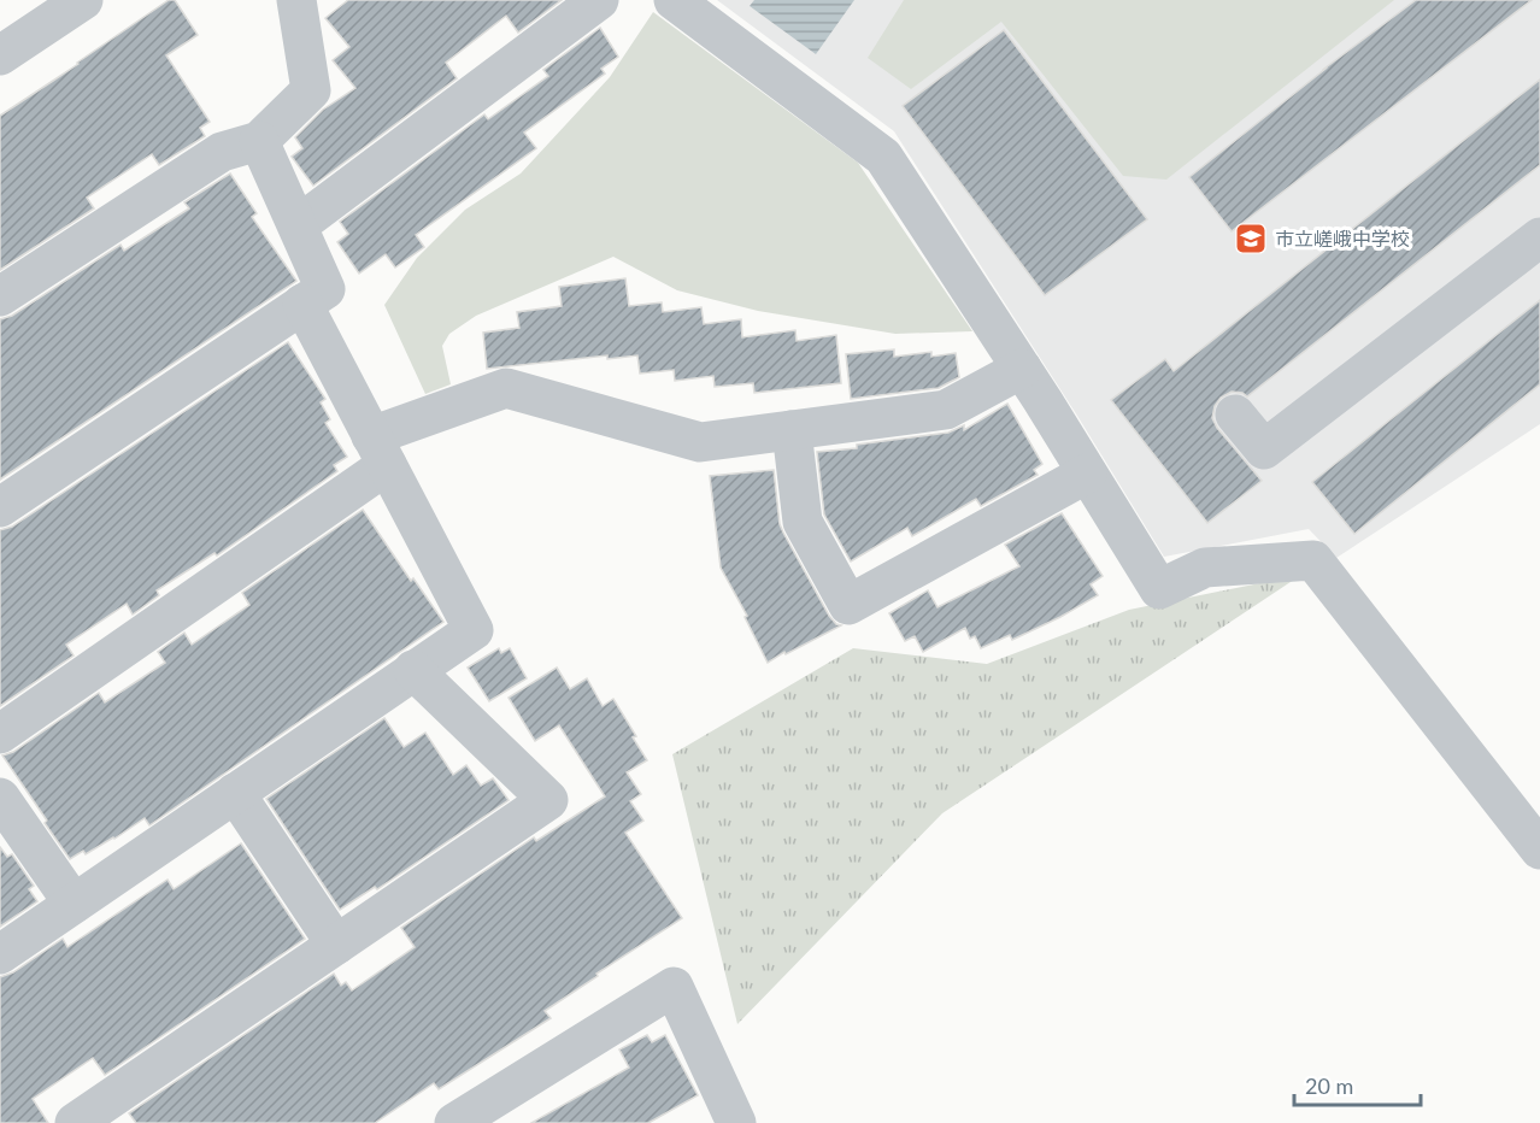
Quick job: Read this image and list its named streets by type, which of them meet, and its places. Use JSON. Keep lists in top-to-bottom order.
{
  "places": {
    "school or university": ["市立嵯峨中学校"]
  },
  "scale_bar": "20 m"
}
